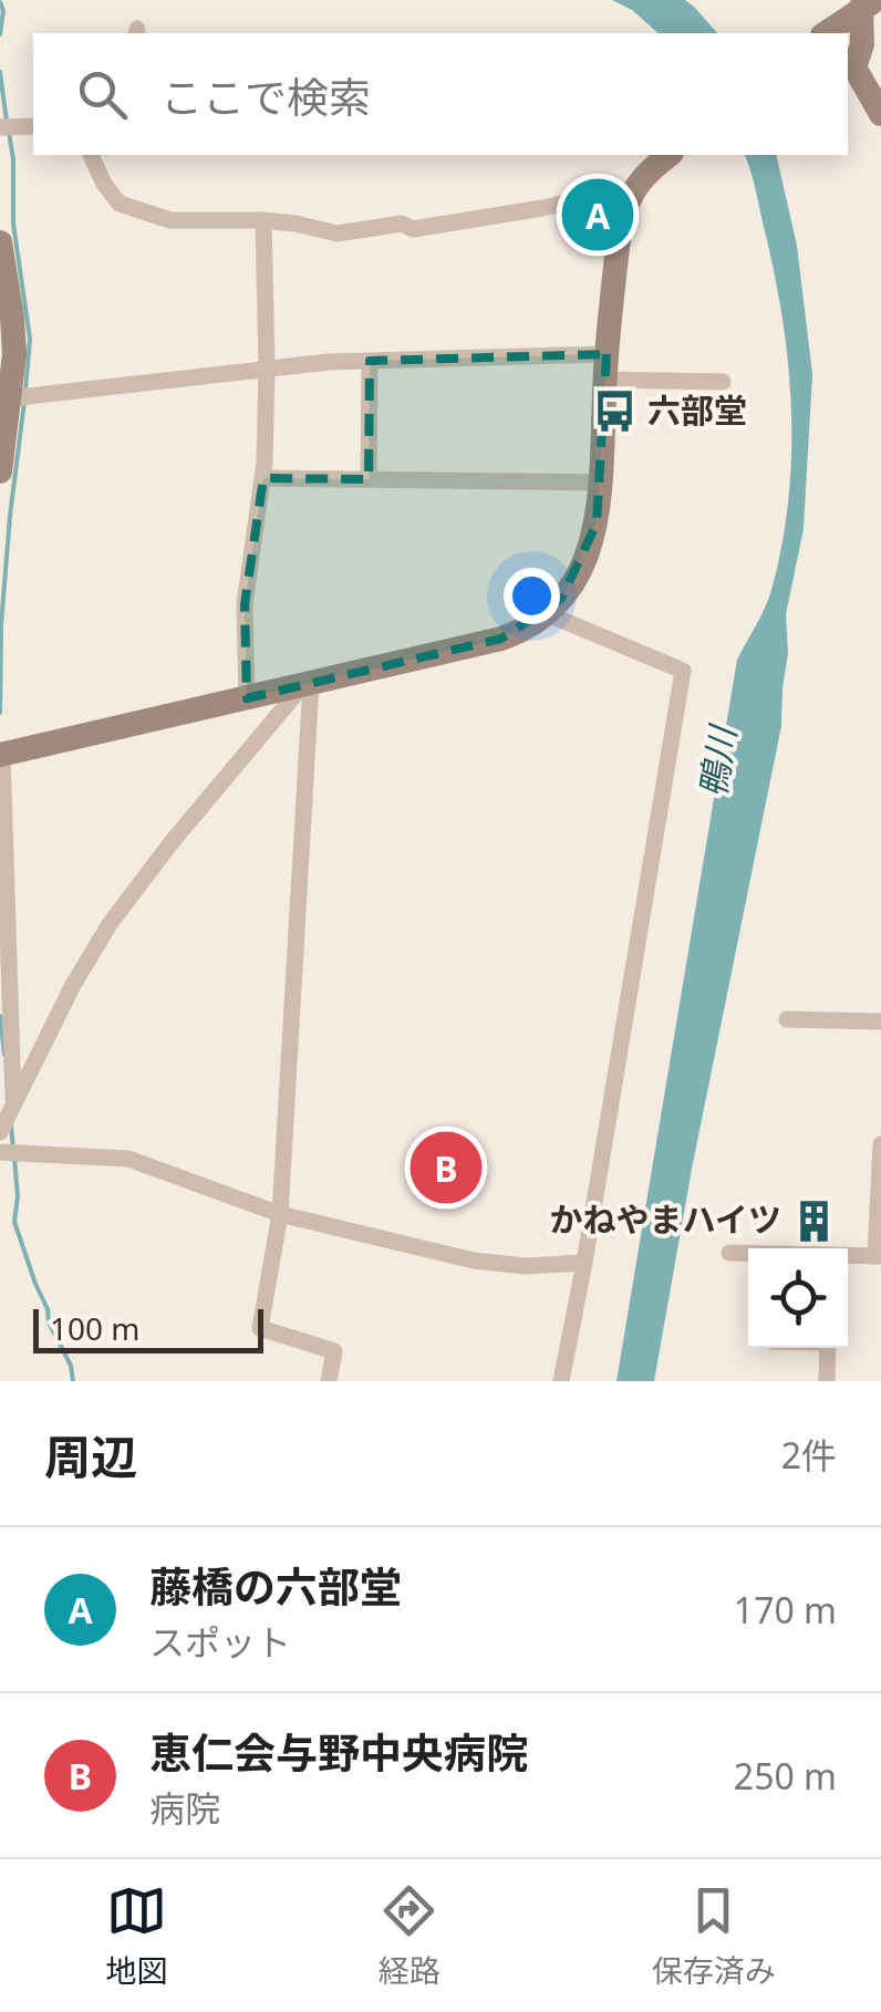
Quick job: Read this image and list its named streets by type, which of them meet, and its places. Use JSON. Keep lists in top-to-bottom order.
{
  "water": ["鴨川"],
  "places": {
    "bus stop": ["六部堂"],
    "building": ["かねやまハイツ"]
  },
  "scale_bar": "100 m",
  "page": {
    "search": "ここで検索",
    "pins": ["A", "B"],
    "scale": "100 m",
    "heading": ["周辺", "2件"],
    "list": [
      {
        "mark": "A",
        "name": "藤橋の六部堂",
        "note": "スポット",
        "value": "170 m"
      },
      {
        "mark": "B",
        "name": "恵仁会与野中央病院",
        "note": "病院",
        "value": "250 m"
      }
    ],
    "nav": ["地図", "経路", "保存済み"]
  }
}
